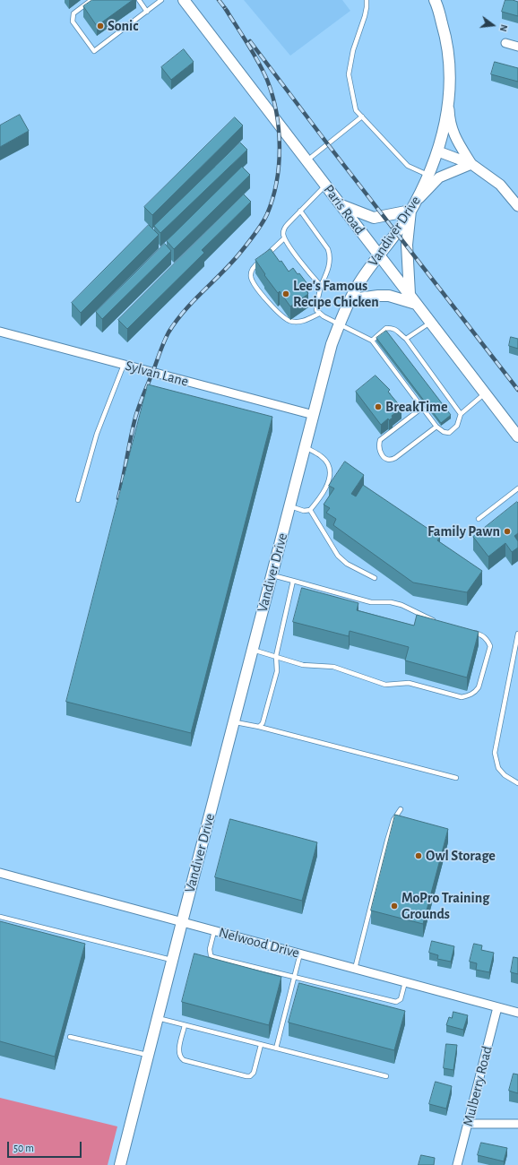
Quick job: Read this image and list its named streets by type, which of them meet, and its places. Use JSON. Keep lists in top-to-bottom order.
{
  "streets": {
    "main road": ["Paris Road", "Vandiver Drive"],
    "street": ["Sylvan Lane", "Nelwood Drive", "Mulberry Road"]
  },
  "crossings": [
    ["Paris Road", "Vandiver Drive"],
    ["Vandiver Drive", "Sylvan Lane"],
    ["Vandiver Drive", "Nelwood Drive"],
    ["Nelwood Drive", "Mulberry Road"]
  ],
  "places": [
    "Sonic",
    "Lee's Famous Recipe Chicken",
    "BreakTime",
    "Family Pawn",
    "Owl Storage",
    "MoPro Training Grounds"
  ],
  "scale_bar": "50 m",
  "north": "right"
}
